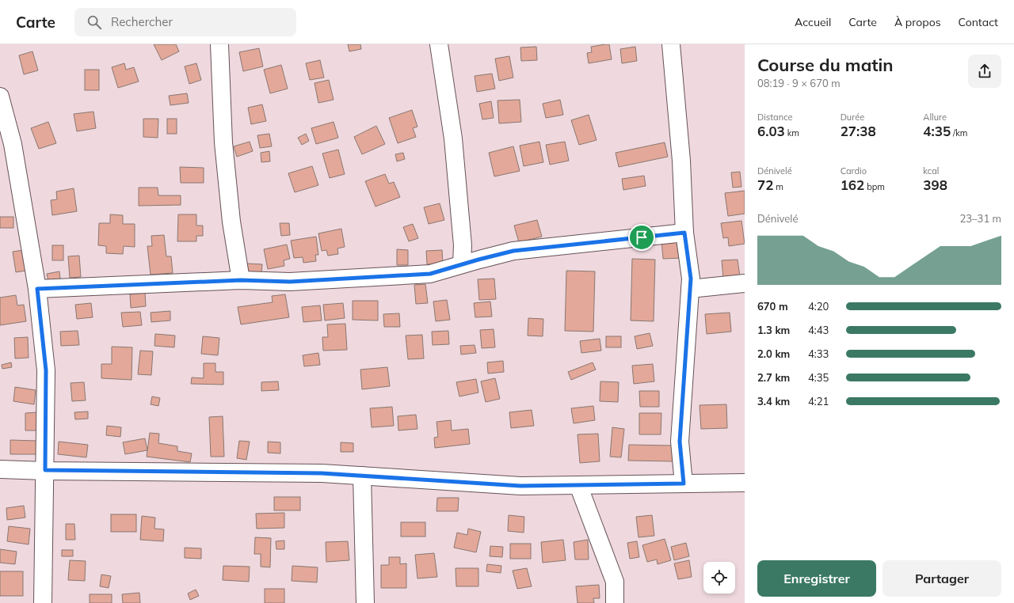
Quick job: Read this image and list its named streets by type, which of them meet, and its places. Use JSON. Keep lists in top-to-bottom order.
{
  "page": {
    "header": "Carte",
    "search": "Rechercher",
    "nav": [
      "Accueil",
      "Carte",
      "À propos",
      "Contact"
    ],
    "heading": ["Course du matin", "08:19 · 9 × 670 m"],
    "stats": [
      ["Distance", "6.03 km"],
      ["Durée", "27:38"],
      ["Allure", "4:35 /km"],
      ["Dénivelé", "72 m"],
      ["Cardio", "162 bpm"],
      ["kcal", "398"]
    ],
    "chart": ["Dénivelé", "23–31 m"],
    "list": [
      {
        "name": "670 m",
        "note": "4:20"
      },
      {
        "name": "1.3 km",
        "note": "4:43"
      },
      {
        "name": "2.0 km",
        "note": "4:33"
      },
      {
        "name": "2.7 km",
        "note": "4:35"
      },
      {
        "name": "3.4 km",
        "note": "4:21"
      }
    ],
    "buttons": ["Enregistrer", "Partager"]
  }
}
